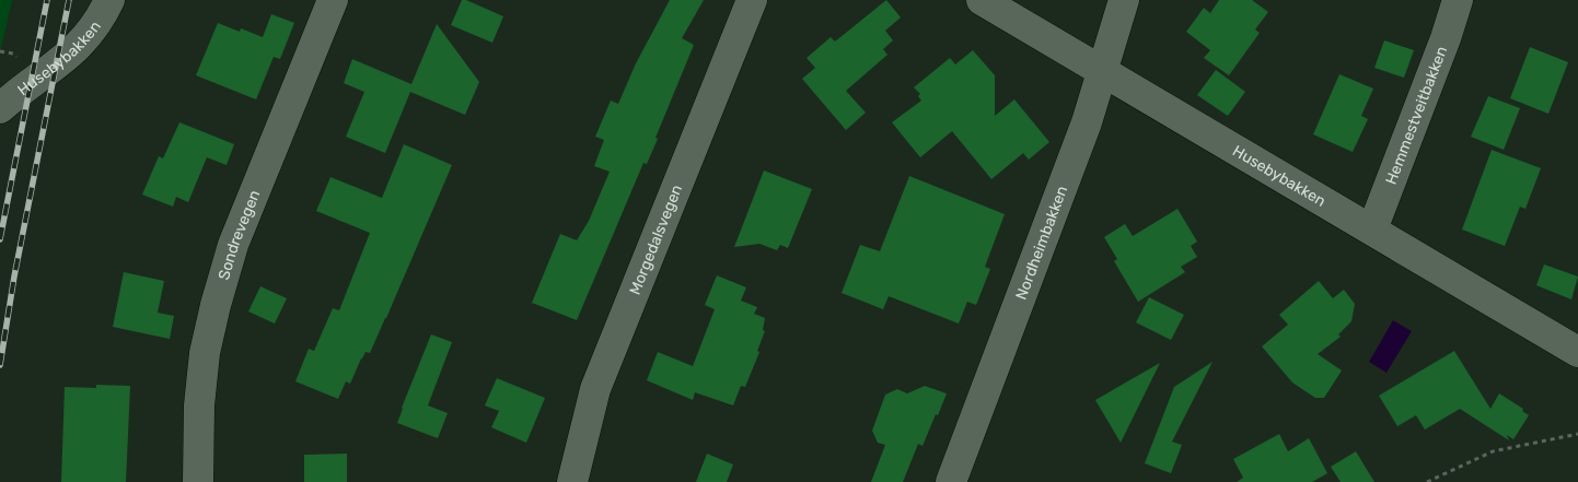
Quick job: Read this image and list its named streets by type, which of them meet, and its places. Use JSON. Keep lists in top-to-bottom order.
{
  "streets": {
    "street": [
      "Husebybakken",
      "Hemmestveitbakken",
      "Sondrevegen",
      "Morgedalsvegen",
      "Nordheimbakken"
    ]
  },
  "crossings": [
    ["Husebybakken", "Hemmestveitbakken"],
    ["Husebybakken", "Nordheimbakken"]
  ]
}
